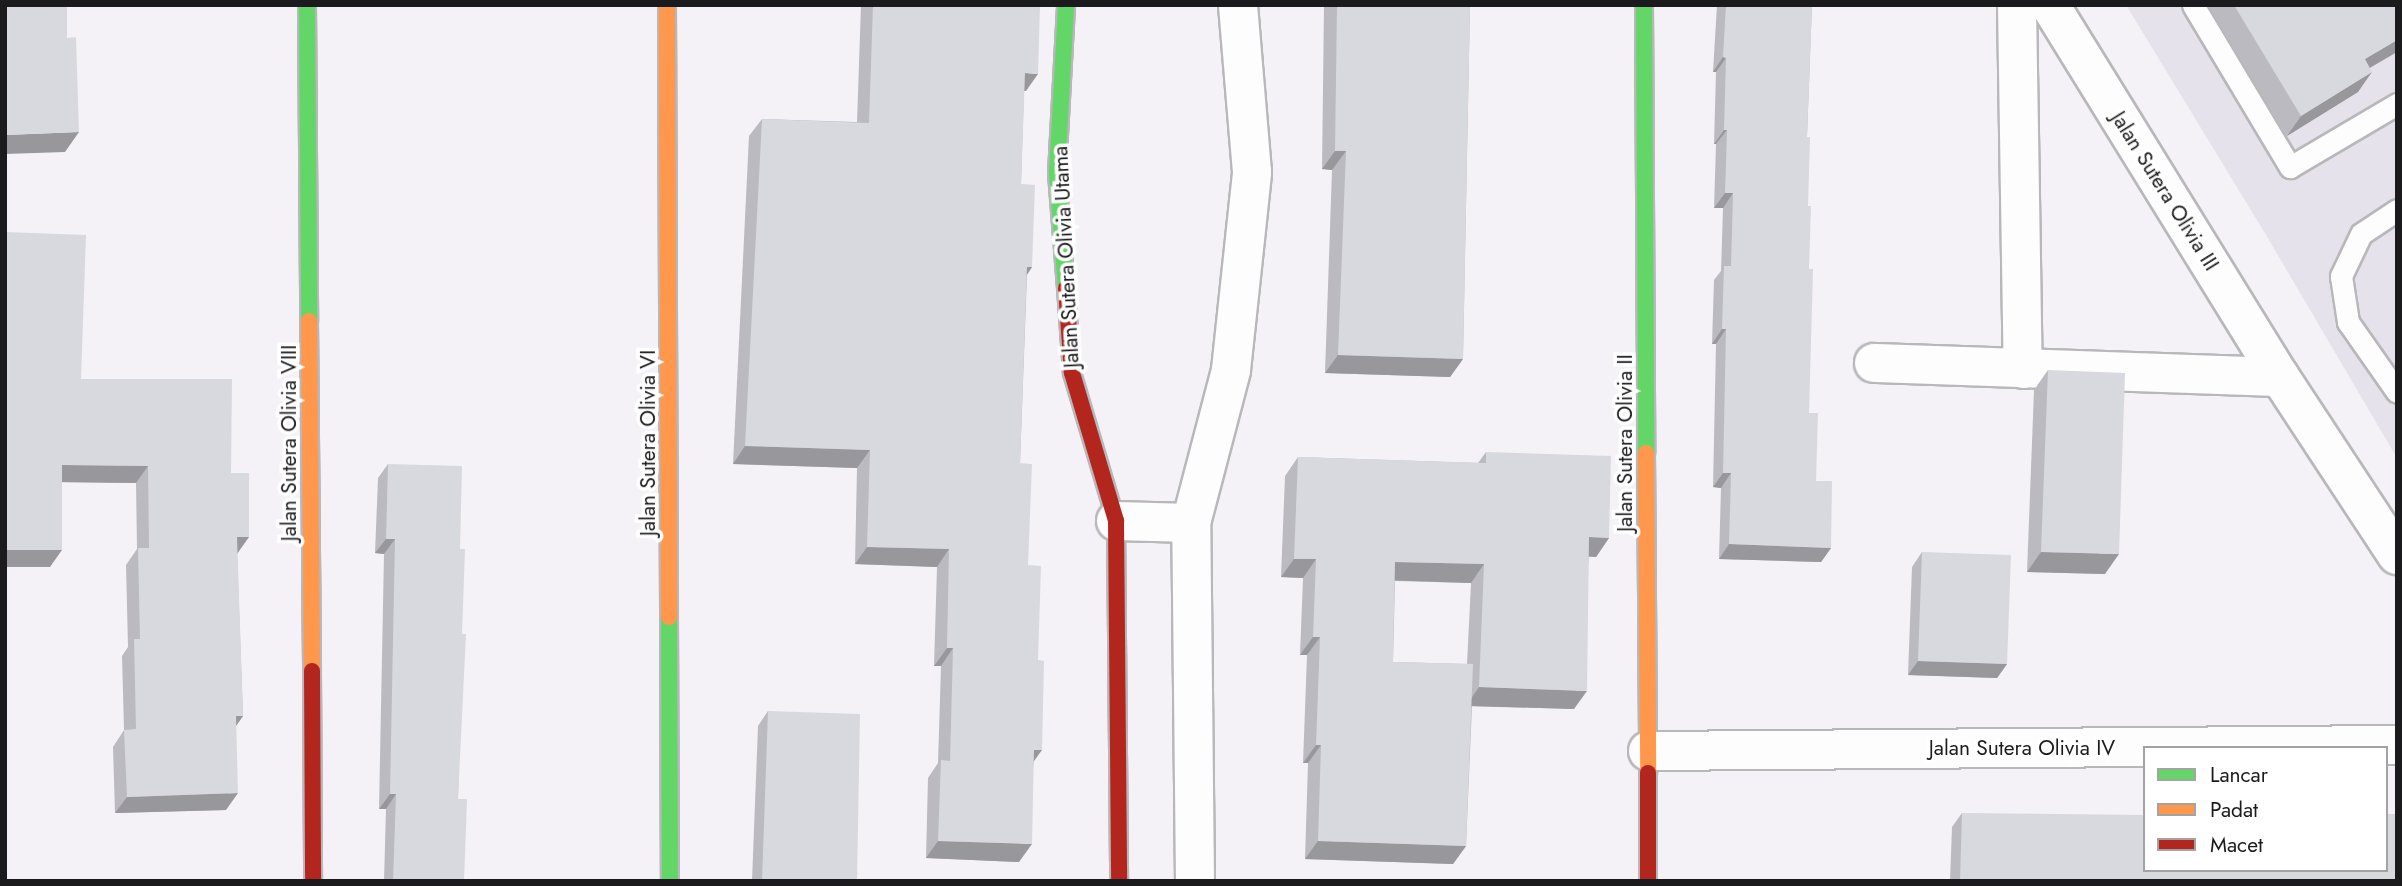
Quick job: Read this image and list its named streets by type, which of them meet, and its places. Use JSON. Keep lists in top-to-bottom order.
{
  "streets": {
    "street": [
      "Jalan Sutera Olivia III",
      "Jalan Sutera Olivia Utama",
      "Jalan Sutera Olivia VIII",
      "Jalan Sutera Olivia VI",
      "Jalan Sutera Olivia II",
      "Jalan Sutera Olivia IV"
    ]
  },
  "crossings": [
    ["Jalan Sutera Olivia II", "Jalan Sutera Olivia IV"]
  ],
  "legend": ["Lancar", "Padat", "Macet"]
}
